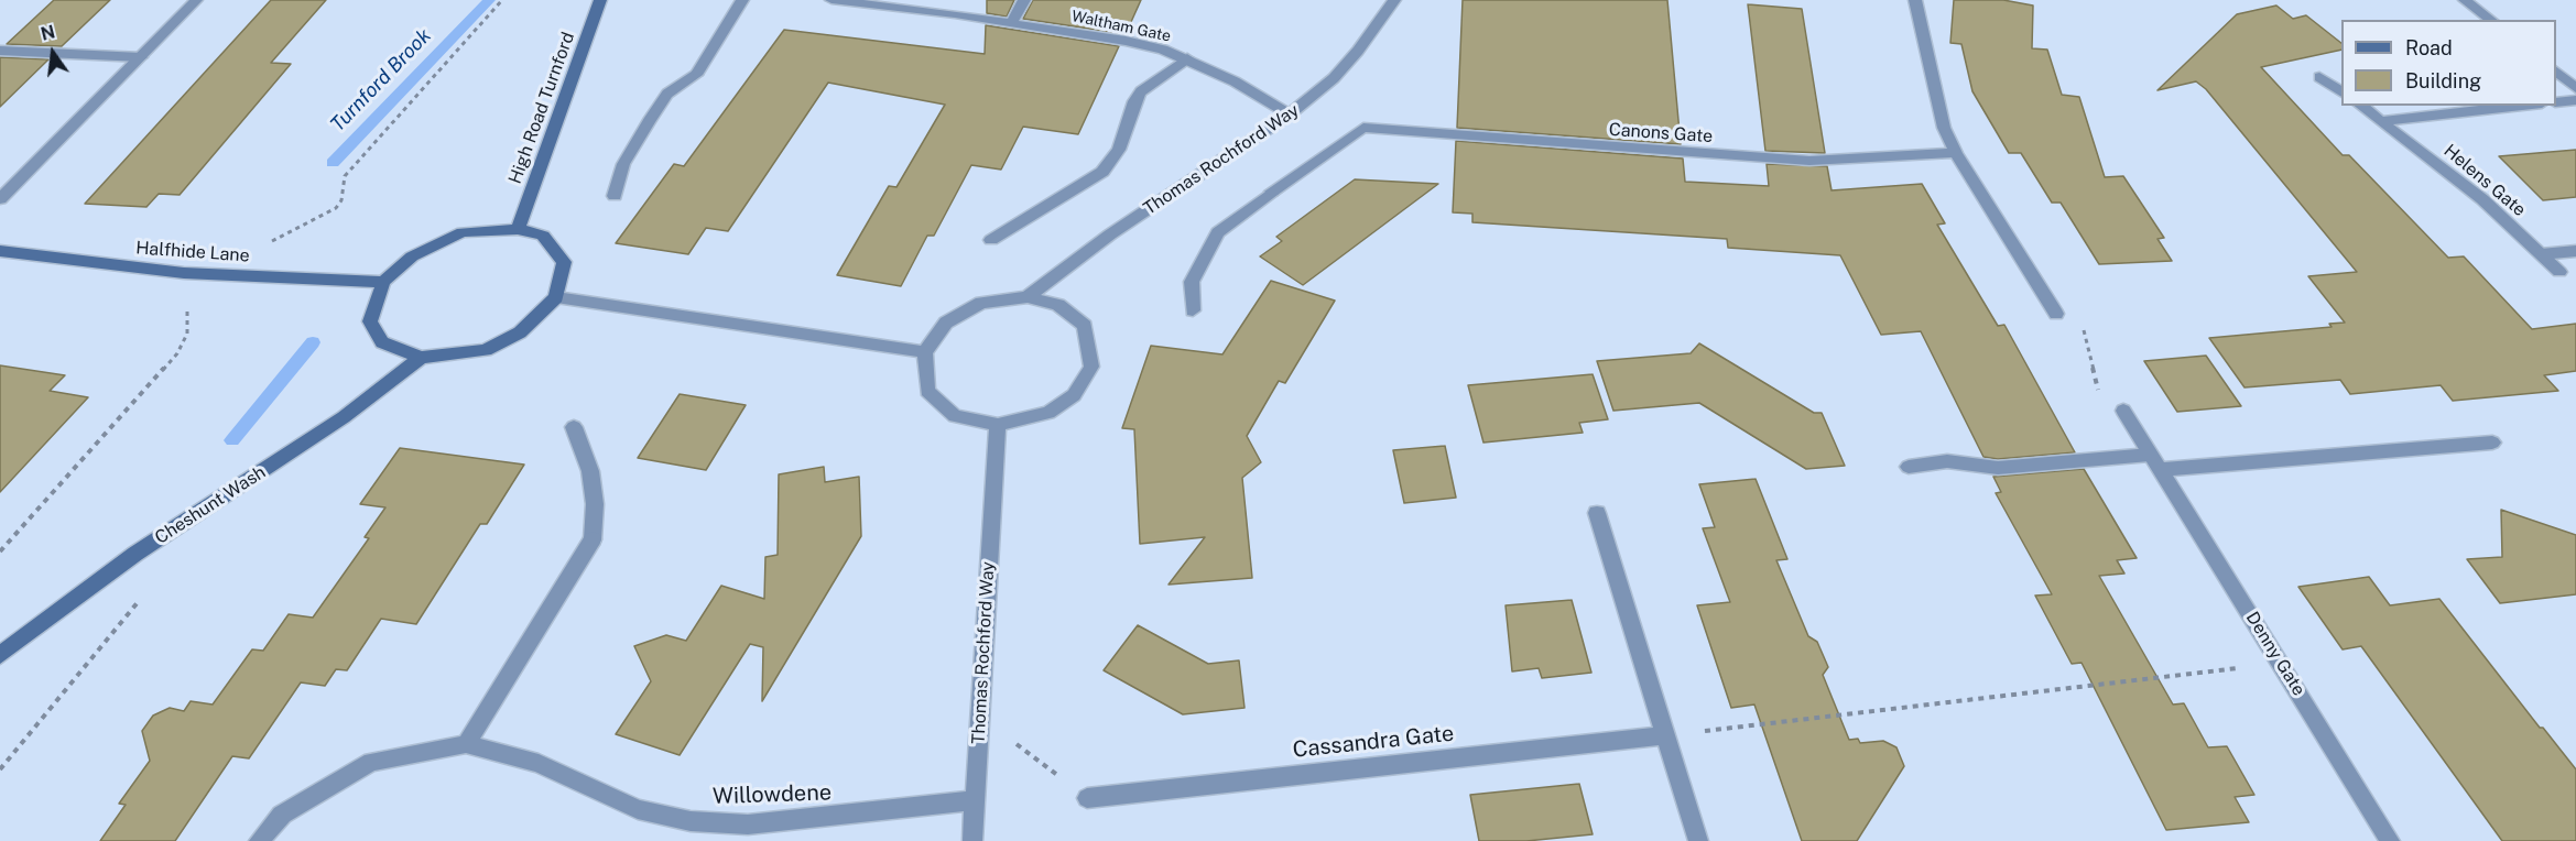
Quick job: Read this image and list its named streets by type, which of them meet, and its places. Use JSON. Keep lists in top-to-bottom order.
{
  "streets": {
    "main road": ["High Road Turnford", "Halfhide Lane", "Cheshunt Wash"],
    "street": [
      "Waltham Gate",
      "Canons Gate",
      "Thomas Rochford Way",
      "Helens Gate",
      "Denny Gate",
      "Cassandra Gate",
      "Willowdene"
    ]
  },
  "crossings": [
    ["Waltham Gate", "Thomas Rochford Way"],
    ["High Road Turnford", "Halfhide Lane"],
    ["High Road Turnford", "Cheshunt Wash"],
    ["Thomas Rochford Way", "Willowdene"],
    ["Halfhide Lane", "Cheshunt Wash"]
  ],
  "water": ["Turnford Brook"],
  "legend": ["Road", "Building"],
  "north": "top"
}
